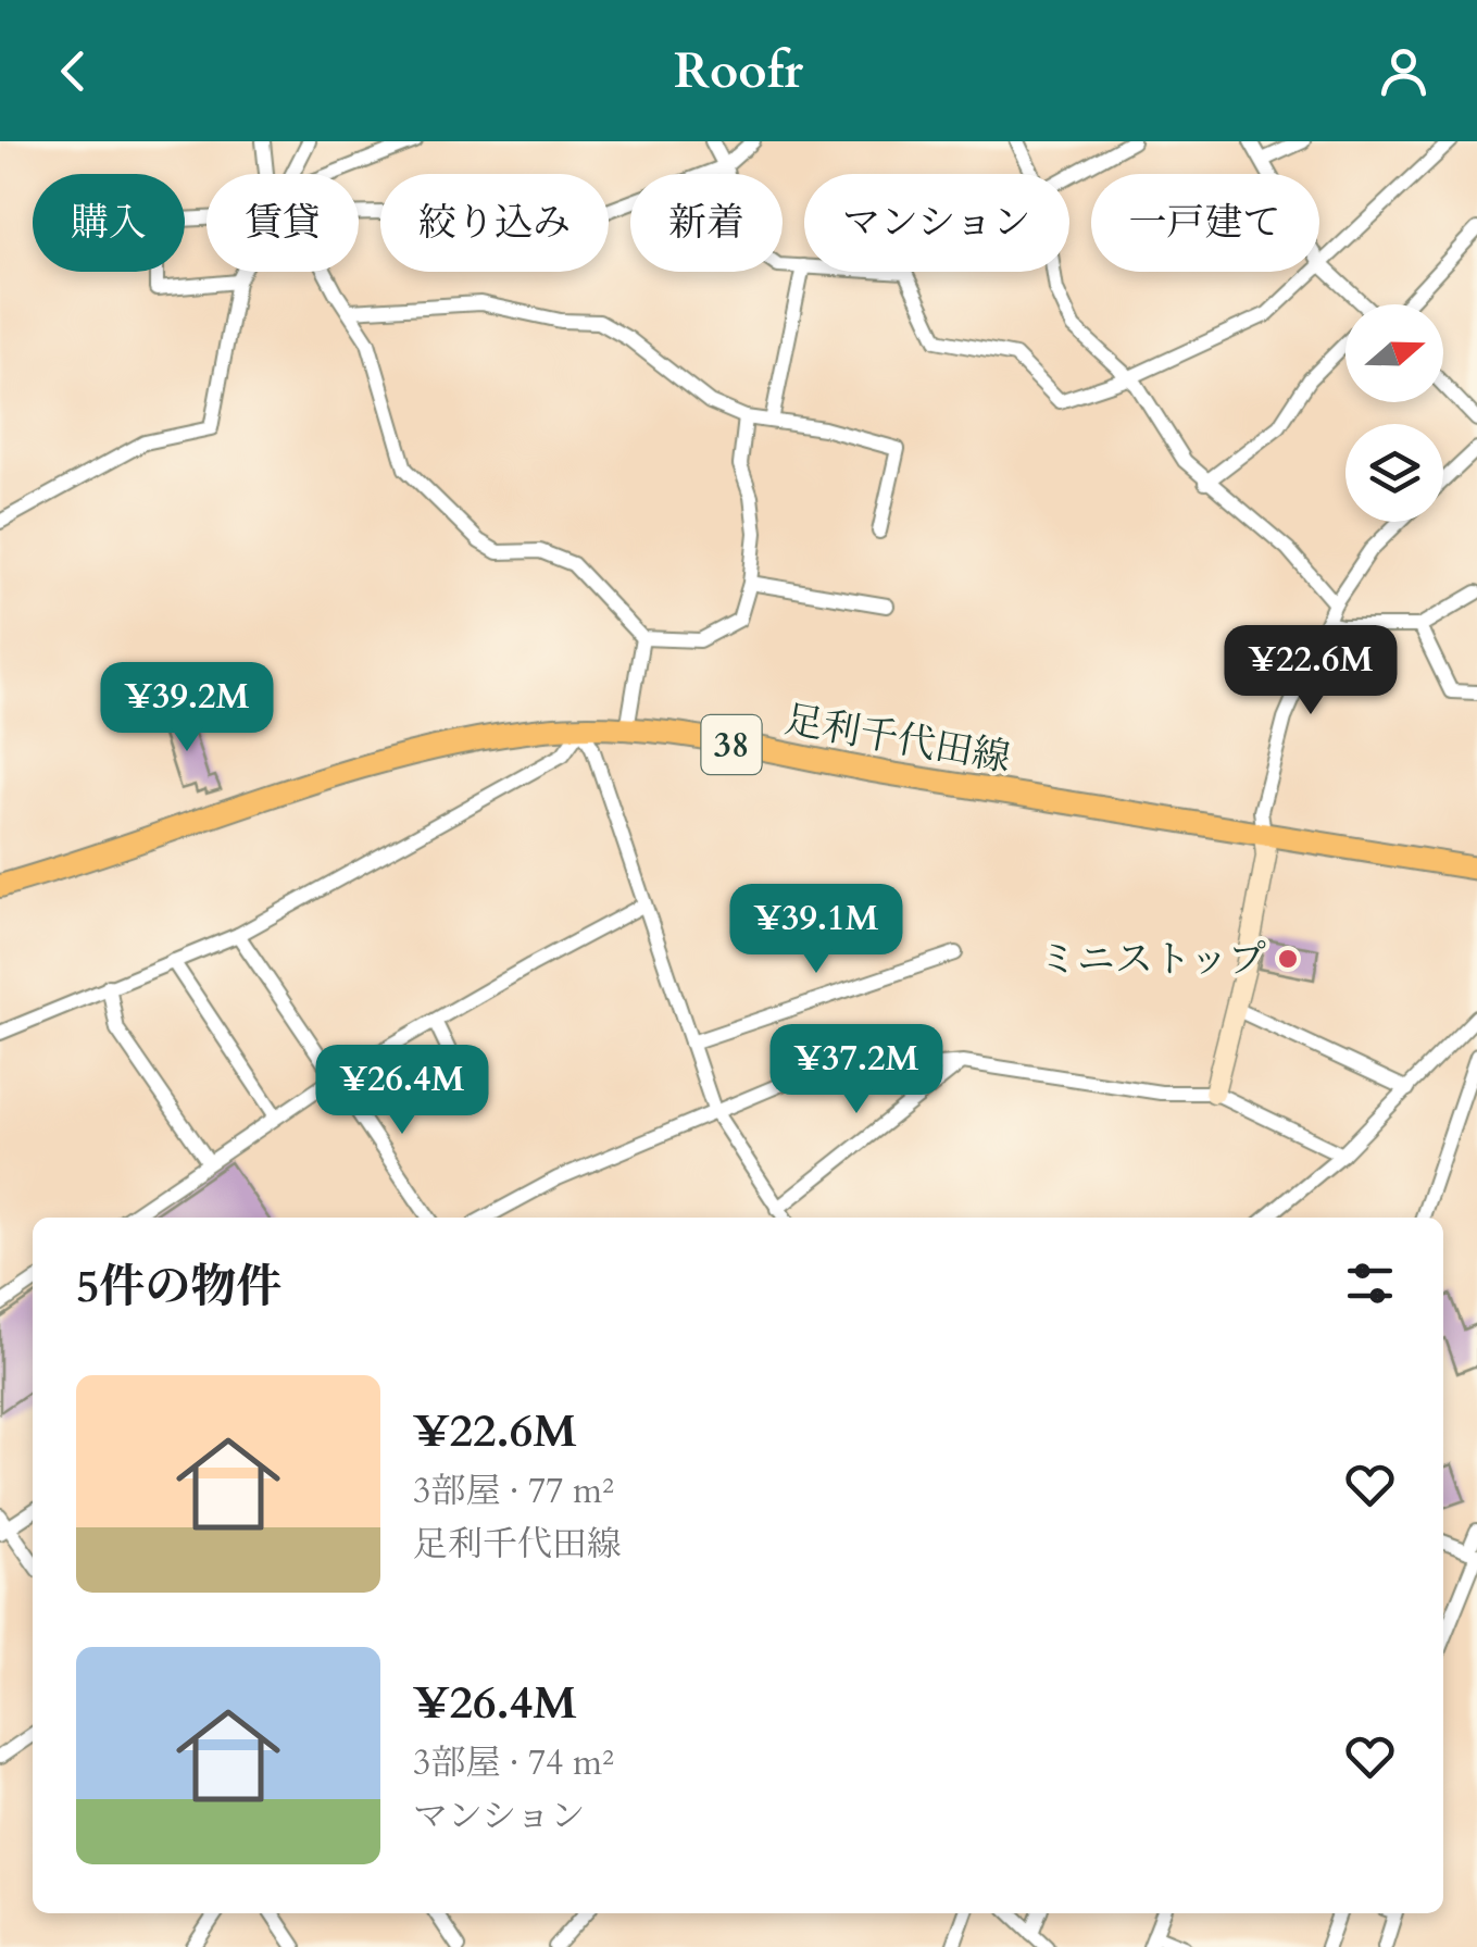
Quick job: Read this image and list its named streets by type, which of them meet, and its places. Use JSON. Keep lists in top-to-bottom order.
{
  "streets": {
    "main road": ["足利千代田線", "38"]
  },
  "places": ["ミニストップ"],
  "north": "right",
  "page": {
    "header": "Roofr",
    "chip": [
      "購入",
      "賃貸",
      "絞り込み",
      "新着",
      "マンション",
      "一戸建て"
    ],
    "price": [
      "¥22.6M",
      "¥39.2M",
      "¥39.1M",
      "¥37.2M",
      "¥26.4M"
    ],
    "heading": "5件の物件",
    "list": [
      {
        "name": "¥22.6M",
        "note": "3部屋 · 77 m² · 足利千代田線"
      },
      {
        "name": "¥26.4M",
        "note": "3部屋 · 74 m² · マンション"
      }
    ]
  }
}
